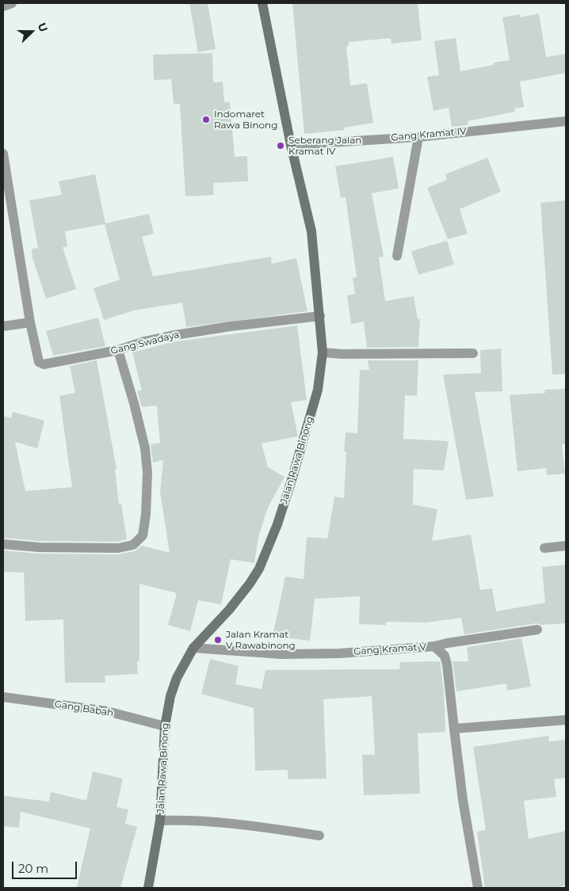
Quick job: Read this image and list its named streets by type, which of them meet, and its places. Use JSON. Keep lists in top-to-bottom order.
{
  "streets": {
    "main road": ["Jalan Rawa Binong"],
    "street": [
      "Gang Kramat IV",
      "Gang Swadaya",
      "Gang Kramat V",
      "Gang Babah"
    ]
  },
  "crossings": [
    ["Gang Kramat IV", "Jalan Rawa Binong"],
    ["Gang Swadaya", "Jalan Rawa Binong"],
    ["Jalan Rawa Binong", "Gang Kramat V"],
    ["Jalan Rawa Binong", "Gang Babah"]
  ],
  "places": ["Indomaret Rawa Binong", "Seberang Jalan Kramat IV", "Jalan Kramat V Rawabinong"],
  "scale_bar": "20 m",
  "north": "right"
}
